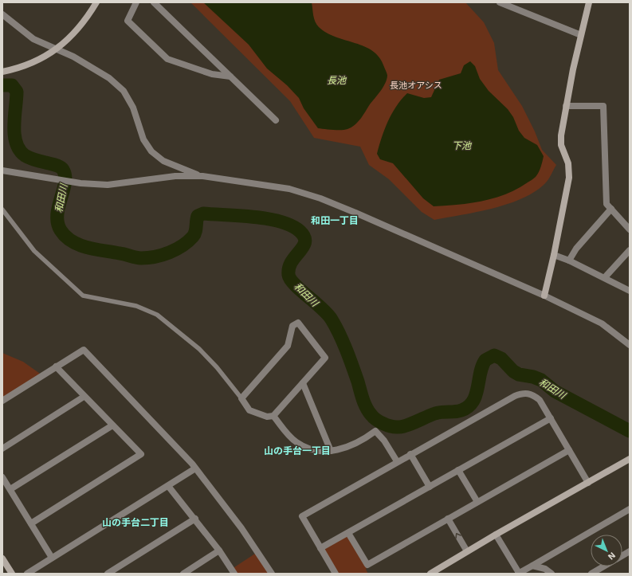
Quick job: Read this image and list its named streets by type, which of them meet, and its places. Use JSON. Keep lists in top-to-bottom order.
{
  "districts": ["和田一丁目", "山の手台一丁目", "山の手台二丁目"],
  "water": ["長池", "下池", "和田川"],
  "parks": ["長池オアシス"],
  "north": "bottom right"
}
